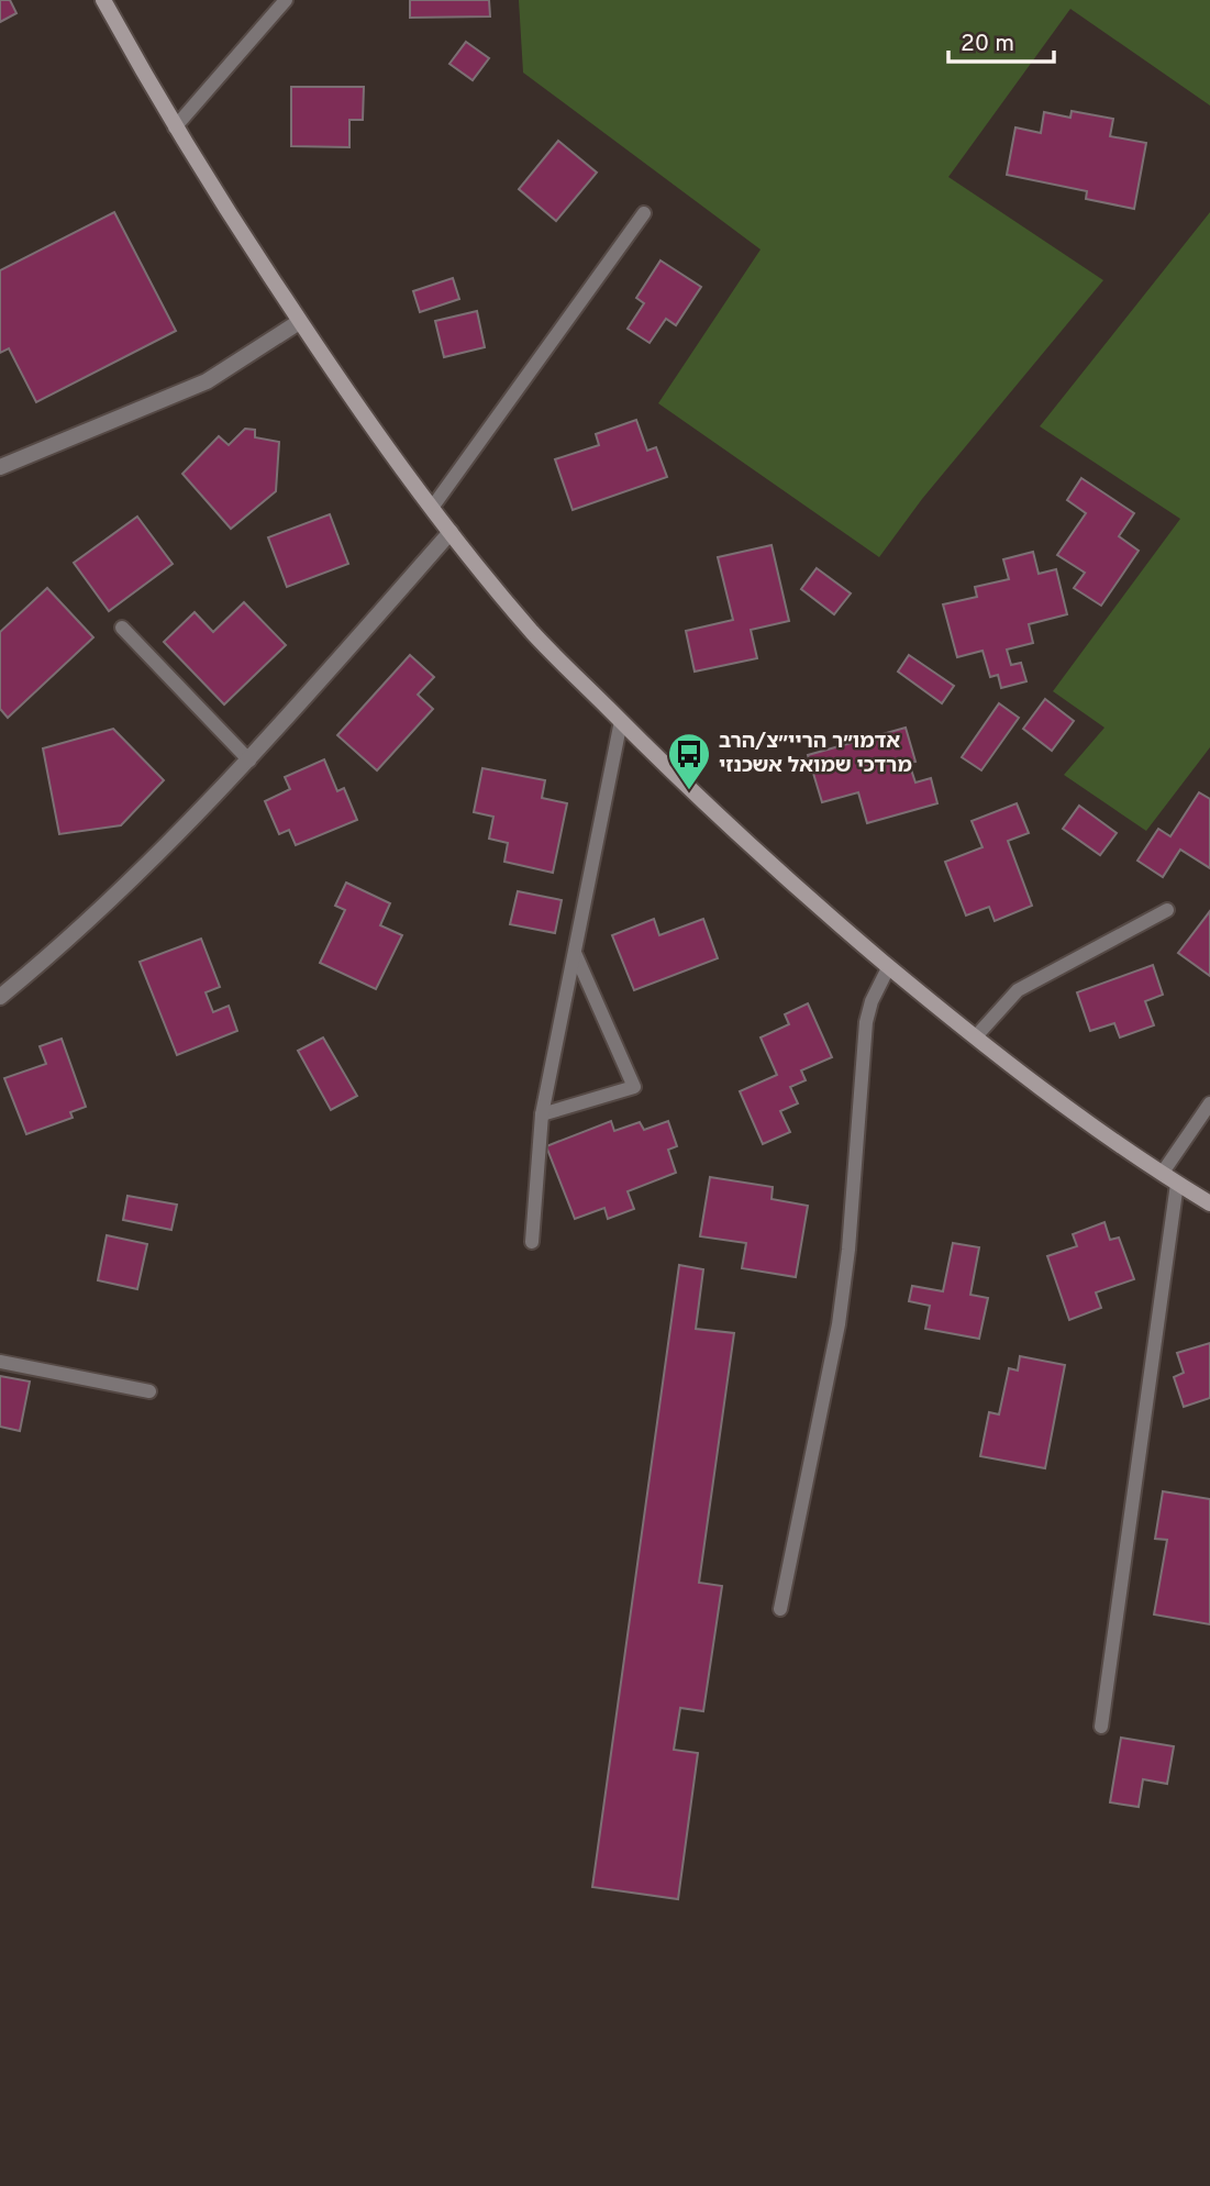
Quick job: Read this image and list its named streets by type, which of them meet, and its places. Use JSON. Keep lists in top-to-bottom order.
{
  "places": {
    "bus stop": ["אדמו״ר הריי״צ/הרב מרדכי שמואל אשכנזי"]
  },
  "scale_bar": "20 m"
}
